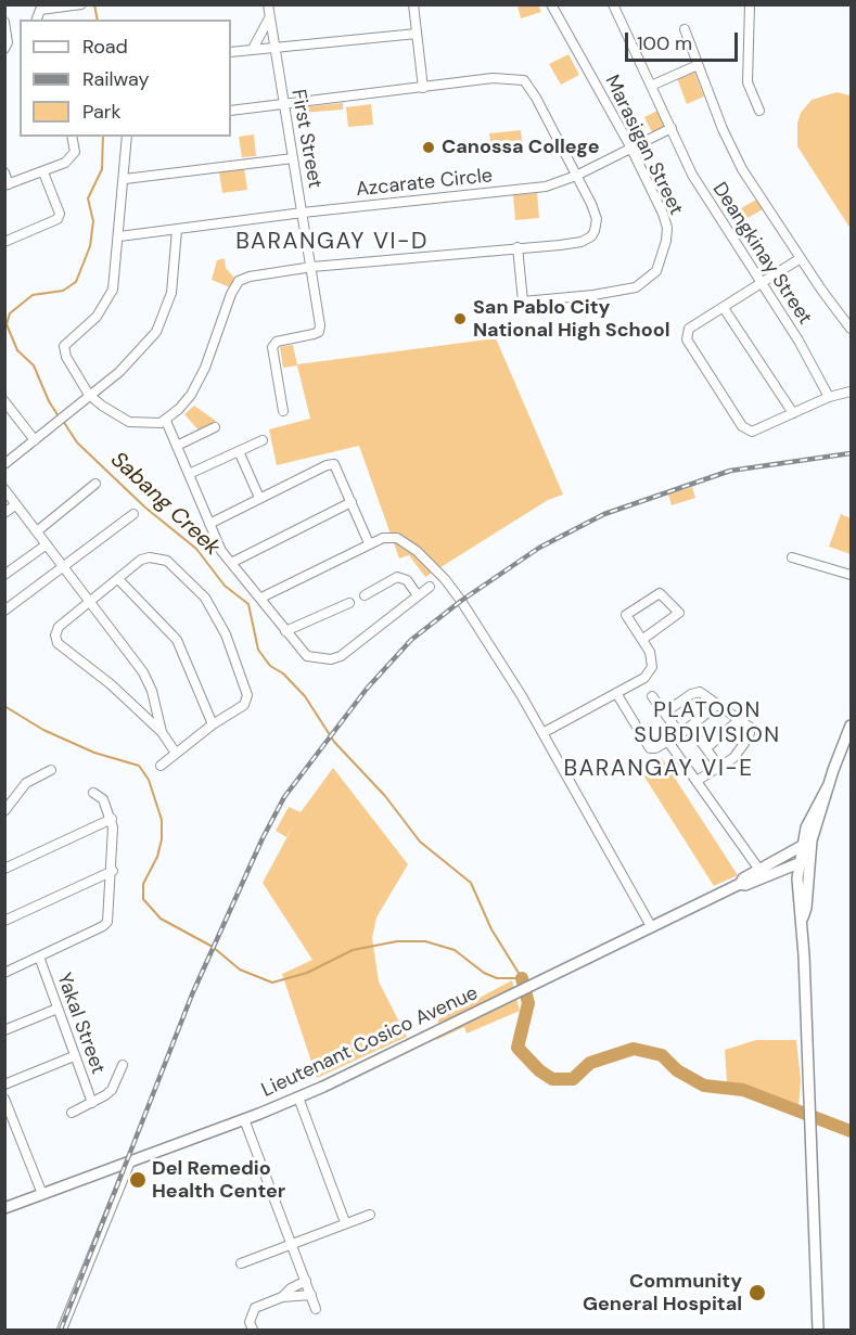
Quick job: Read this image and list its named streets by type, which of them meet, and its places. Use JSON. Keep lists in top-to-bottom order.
{
  "streets": {
    "main road": ["Lieutenant Cosico Avenue"],
    "street": [
      "First Street",
      "Marasigan Street",
      "Azcarate Circle",
      "Deangkinay Street",
      "Yakal Street"
    ]
  },
  "crossings": [
    ["First Street", "Azcarate Circle"],
    ["Marasigan Street", "Azcarate Circle"],
    ["Azcarate Circle", "Deangkinay Street"]
  ],
  "districts": ["BARANGAY VI-D", "PLATOON SUBDIVISION", "BARANGAY VI-E"],
  "water": ["Sabang Creek"],
  "places": [
    "Canossa College",
    "San Pablo City National High School",
    "Del Remedio Health Center",
    "Community General Hospital"
  ],
  "legend": ["Road", "Railway", "Park"],
  "scale_bar": "100 m"
}
